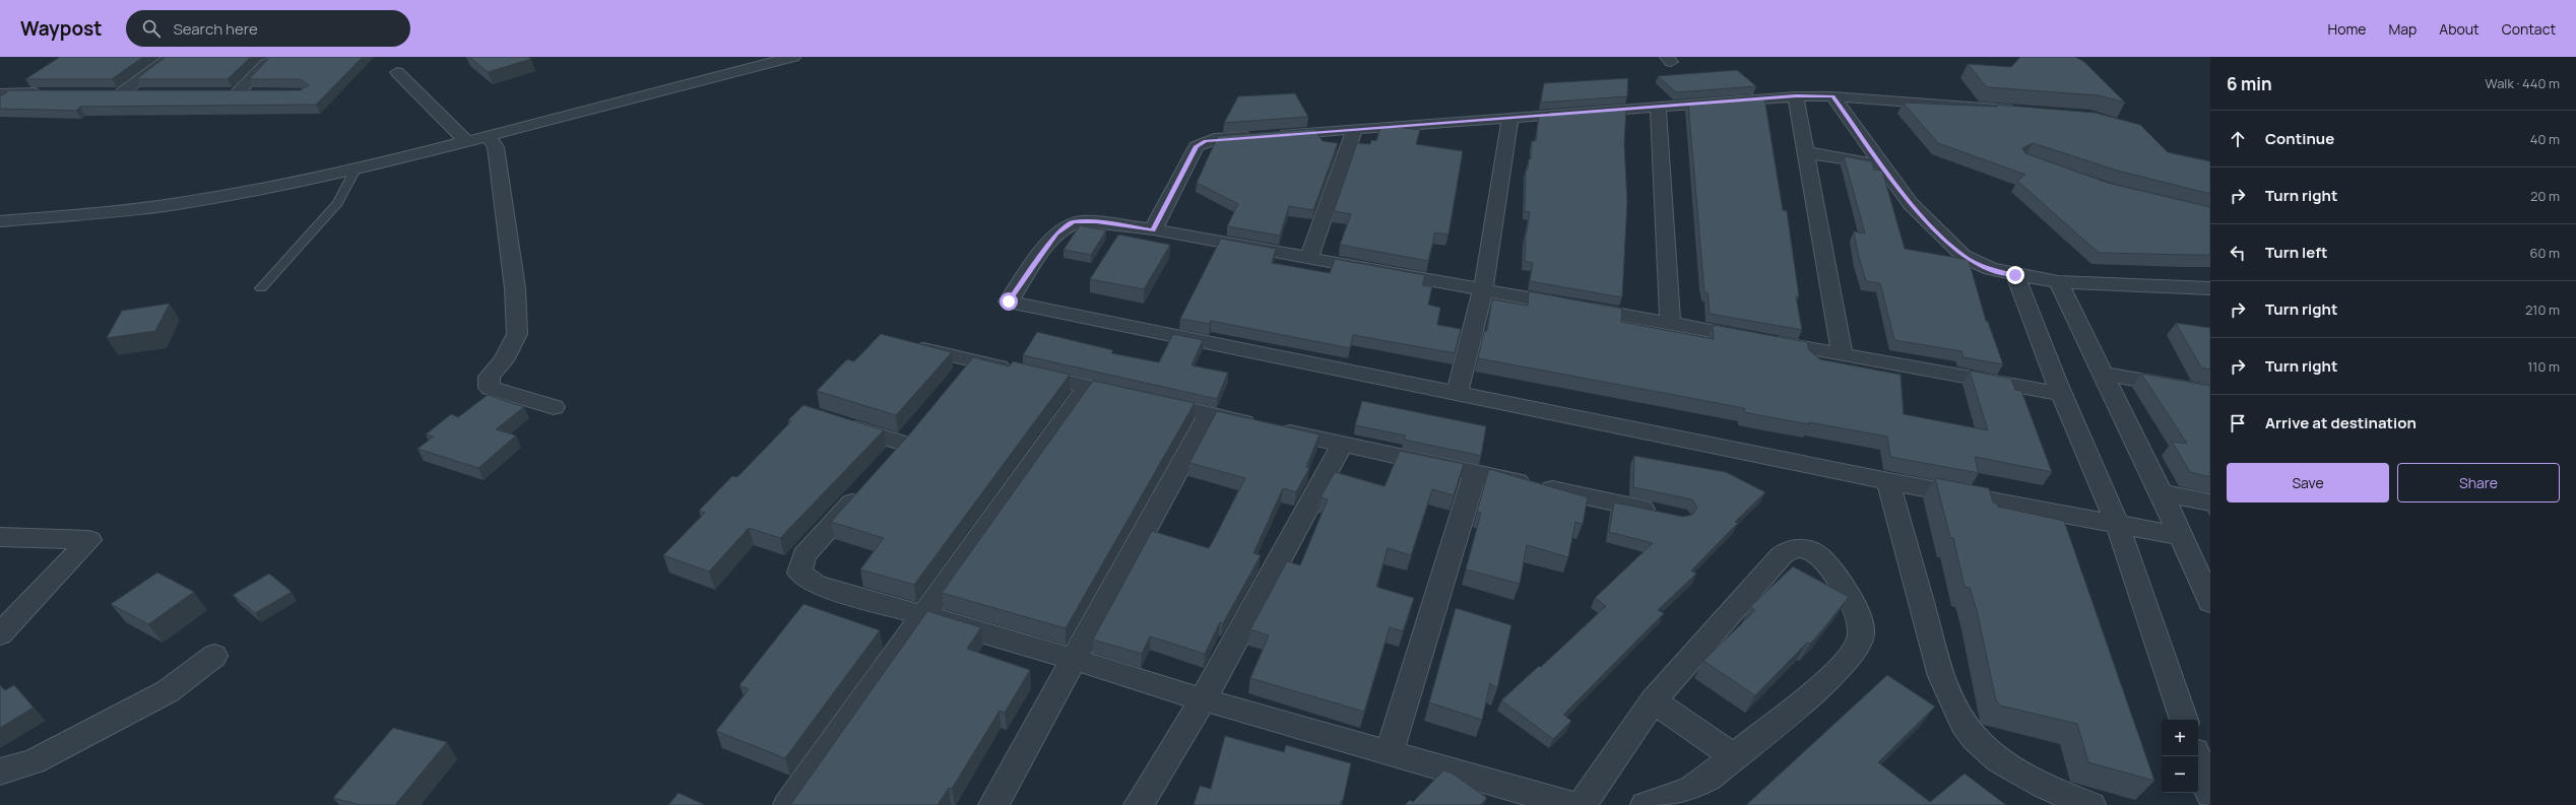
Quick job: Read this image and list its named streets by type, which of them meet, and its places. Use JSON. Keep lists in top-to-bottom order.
{
  "page": {
    "header": "Waypost",
    "search": "Search here",
    "nav": [
      "Home",
      "Map",
      "About",
      "Contact"
    ],
    "heading": ["6 min", "Walk · 440 m"],
    "list": [
      ["Continue", "40 m"],
      ["Turn right", "20 m"],
      ["Turn left", "60 m"],
      ["Turn right", "210 m"],
      ["Turn right", "110 m"],
      "Arrive at destination"
    ],
    "buttons": ["Save", "Share"],
    "map_buttons": ["+", "−"]
  }
}
